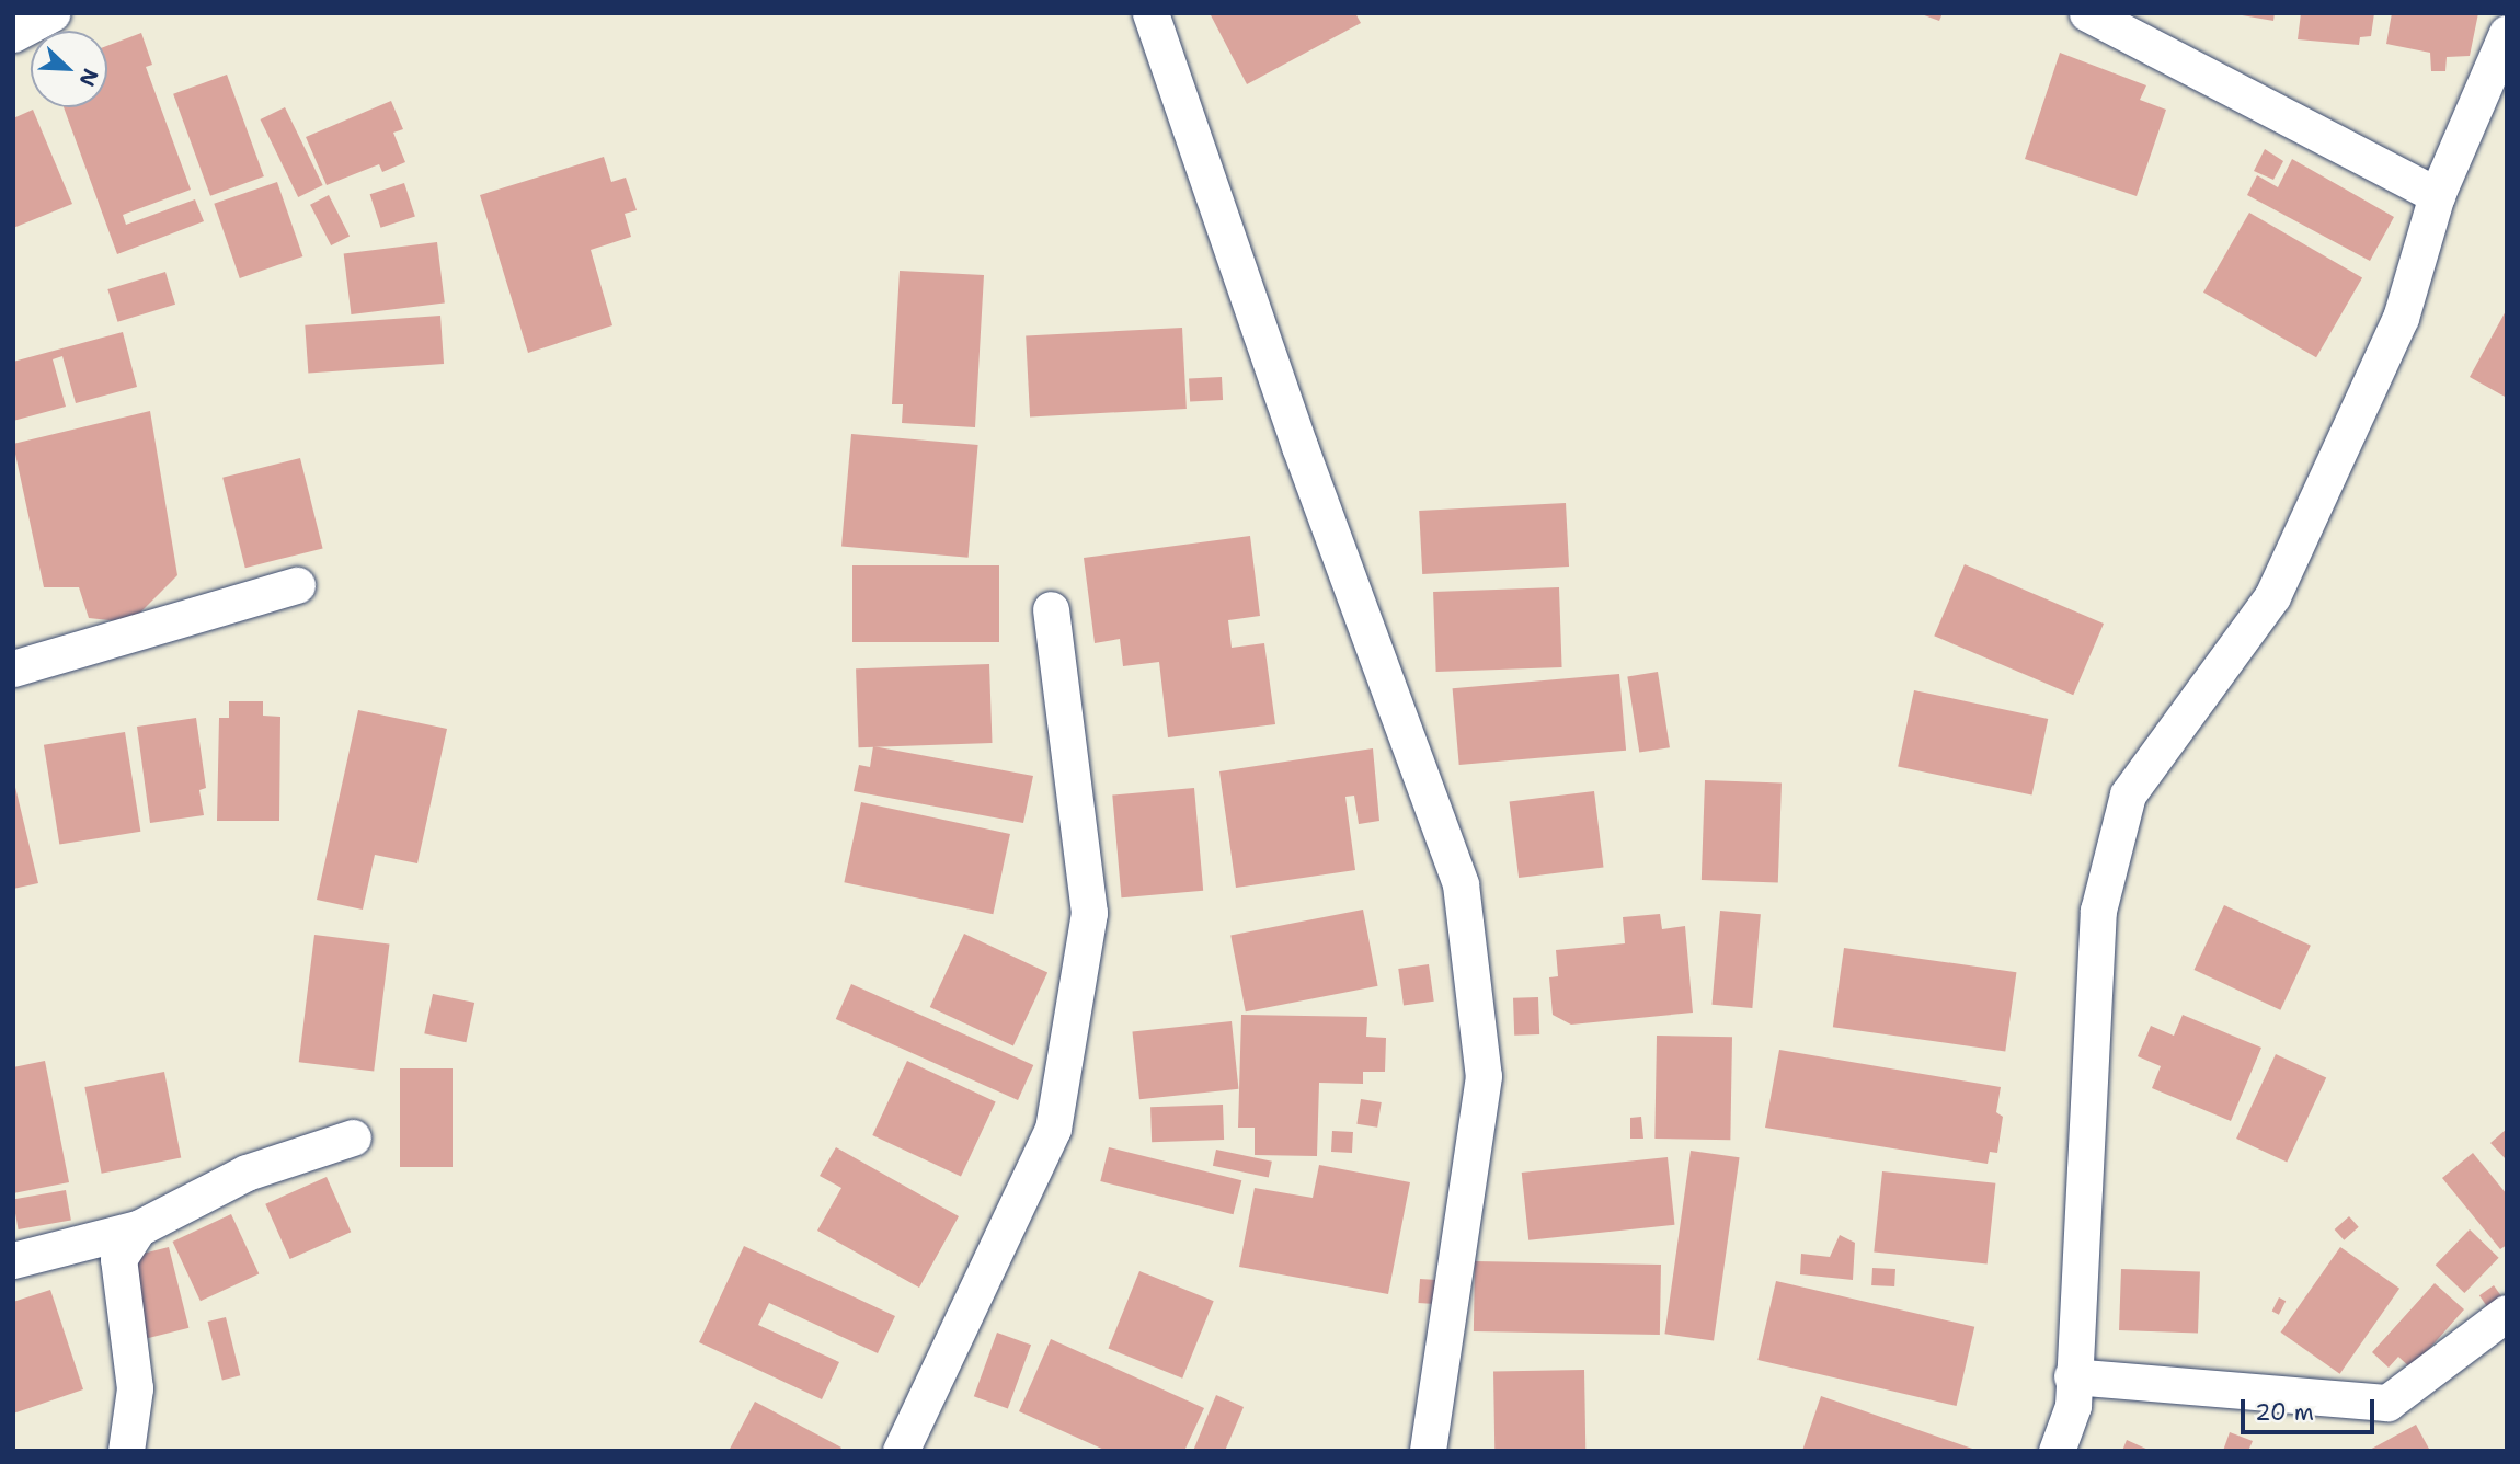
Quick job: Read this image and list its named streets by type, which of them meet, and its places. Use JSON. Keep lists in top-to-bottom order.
{
  "scale_bar": "20 m",
  "north": "bottom right"
}
